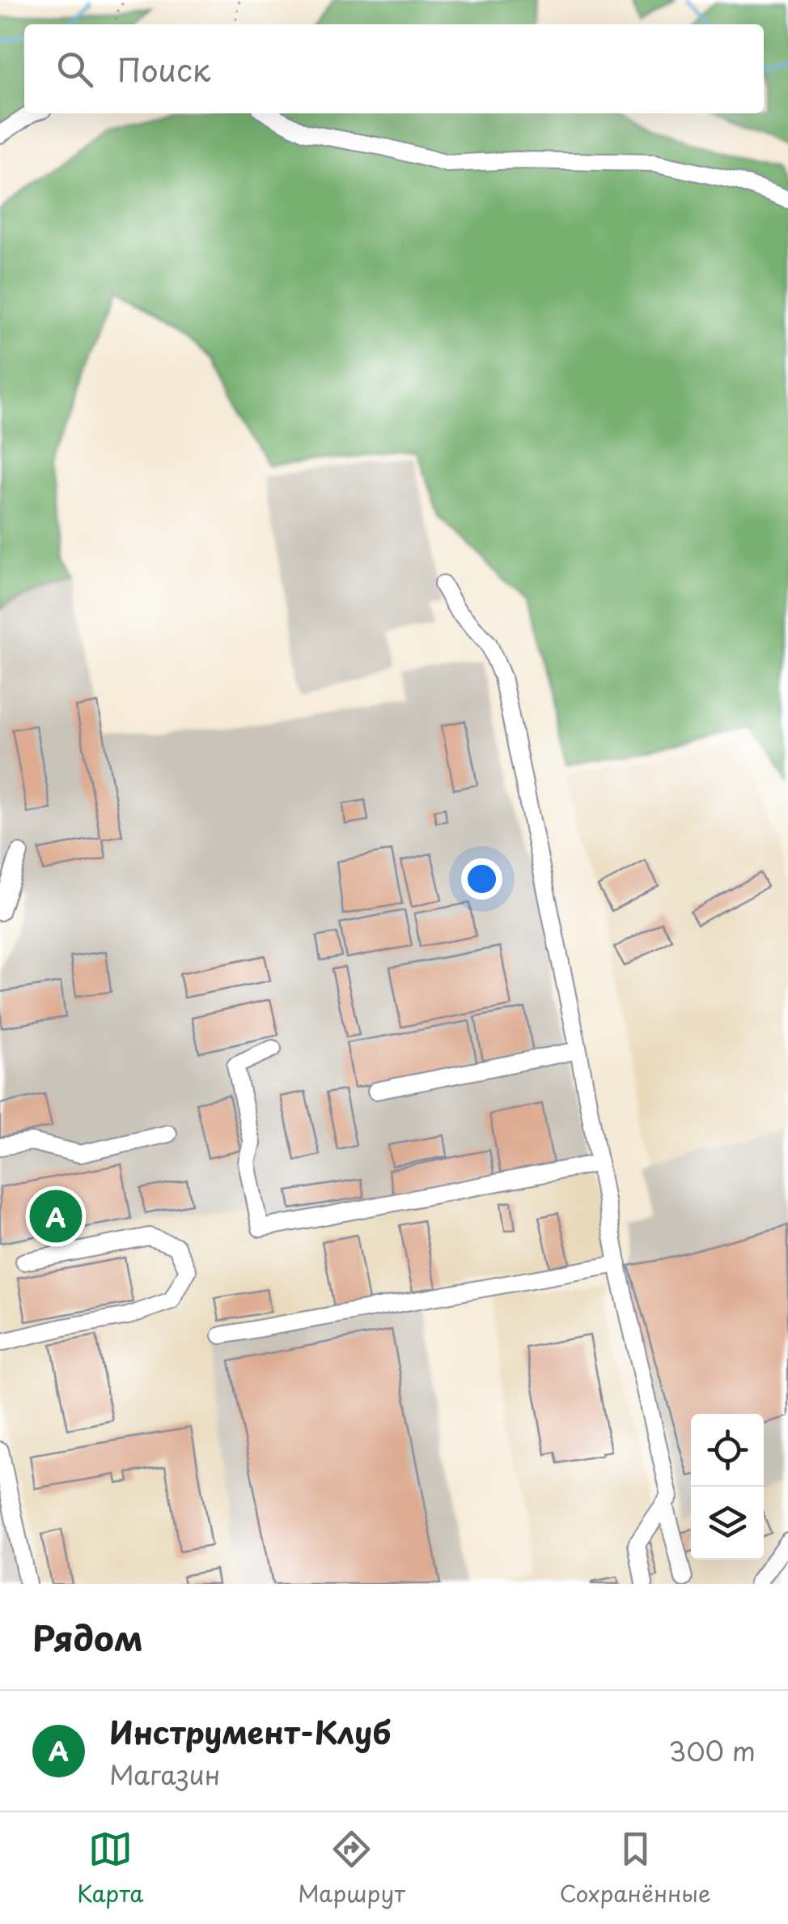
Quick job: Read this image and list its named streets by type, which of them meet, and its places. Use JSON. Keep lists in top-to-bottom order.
{
  "page": {
    "search": "Поиск",
    "pins": "A",
    "heading": "Рядом",
    "list": [
      {
        "mark": "A",
        "name": "Инструмент-Клуб",
        "note": "Магазин",
        "value": "300 m"
      }
    ],
    "nav": ["Карта", "Маршрут", "Сохранённые"]
  }
}
